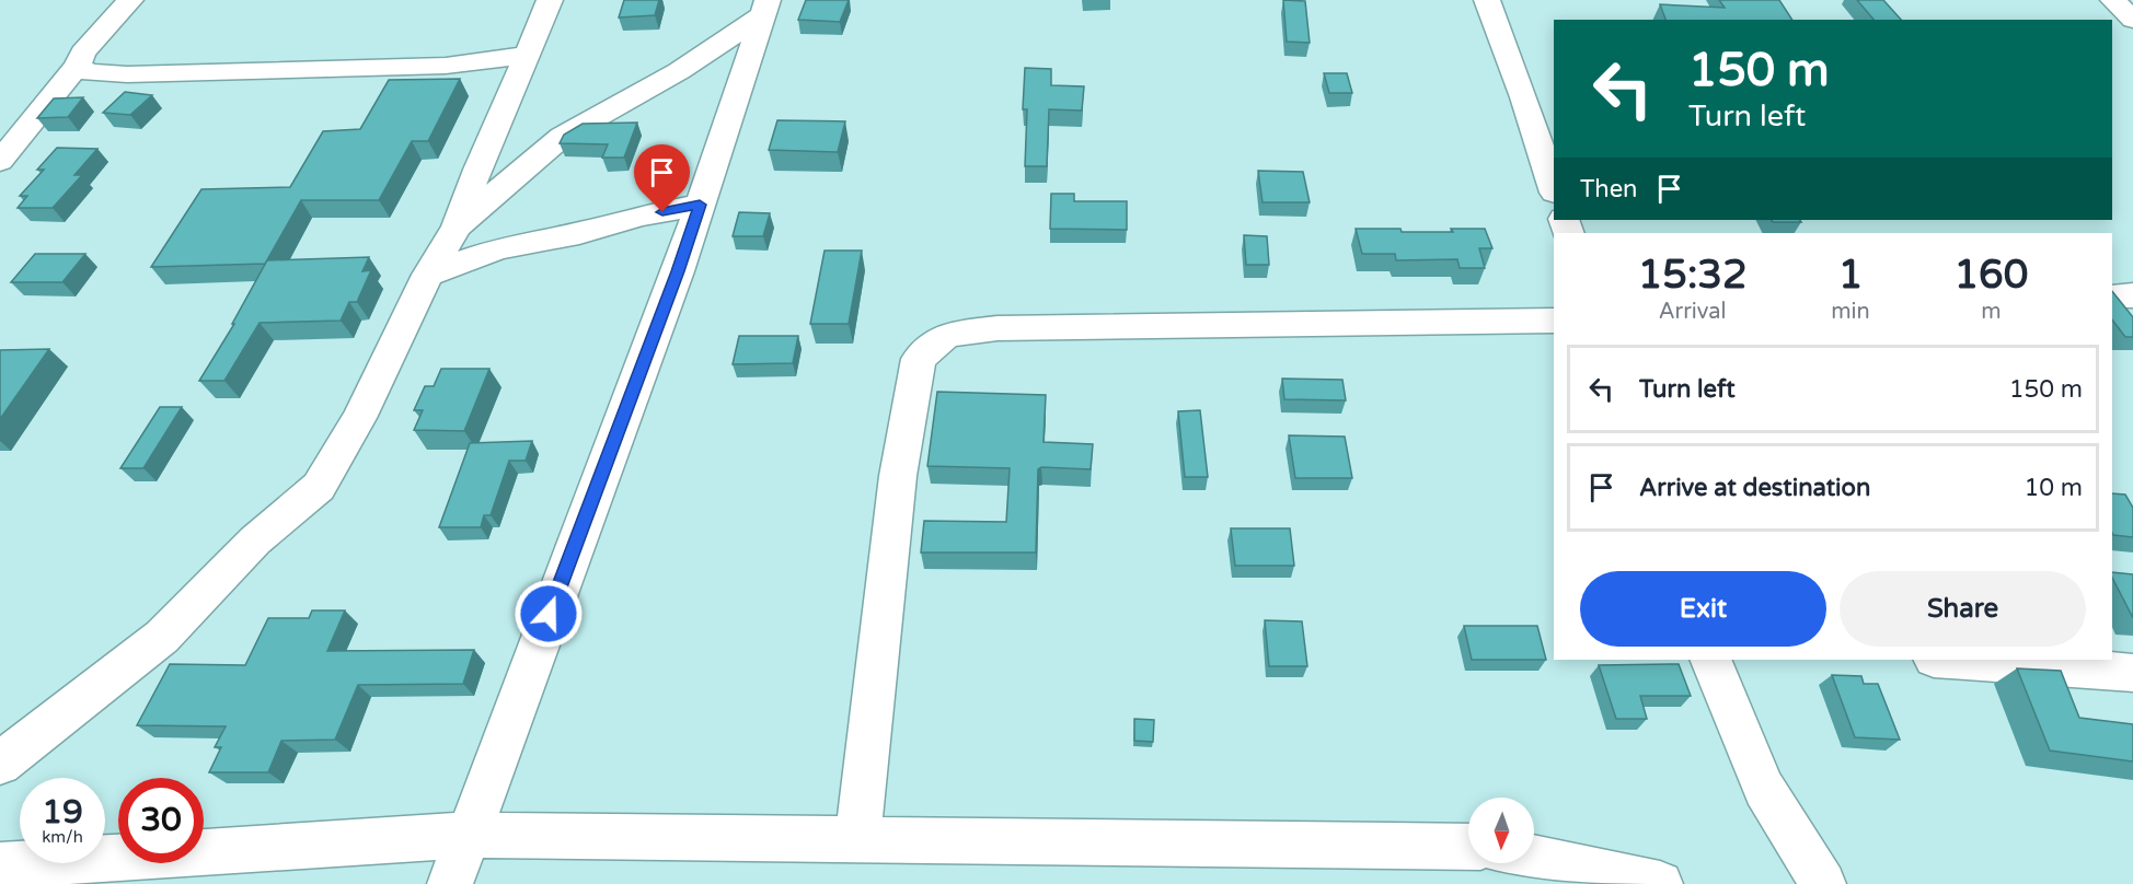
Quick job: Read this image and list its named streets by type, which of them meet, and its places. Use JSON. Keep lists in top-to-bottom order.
{
  "north": "bottom",
  "page": {
    "turn": ["150 m", "Turn left"],
    "then": "Then",
    "eta": [
      "15:32",
      "Arrival",
      "1",
      "min",
      "160",
      "m"
    ],
    "list": [
      {
        "name": "Turn left",
        "value": "150 m"
      },
      {
        "name": "Arrive at destination",
        "value": "10 m"
      }
    ],
    "buttons": ["Exit", "Share"],
    "speed": "19 km/h",
    "limit": "30"
  }
}
